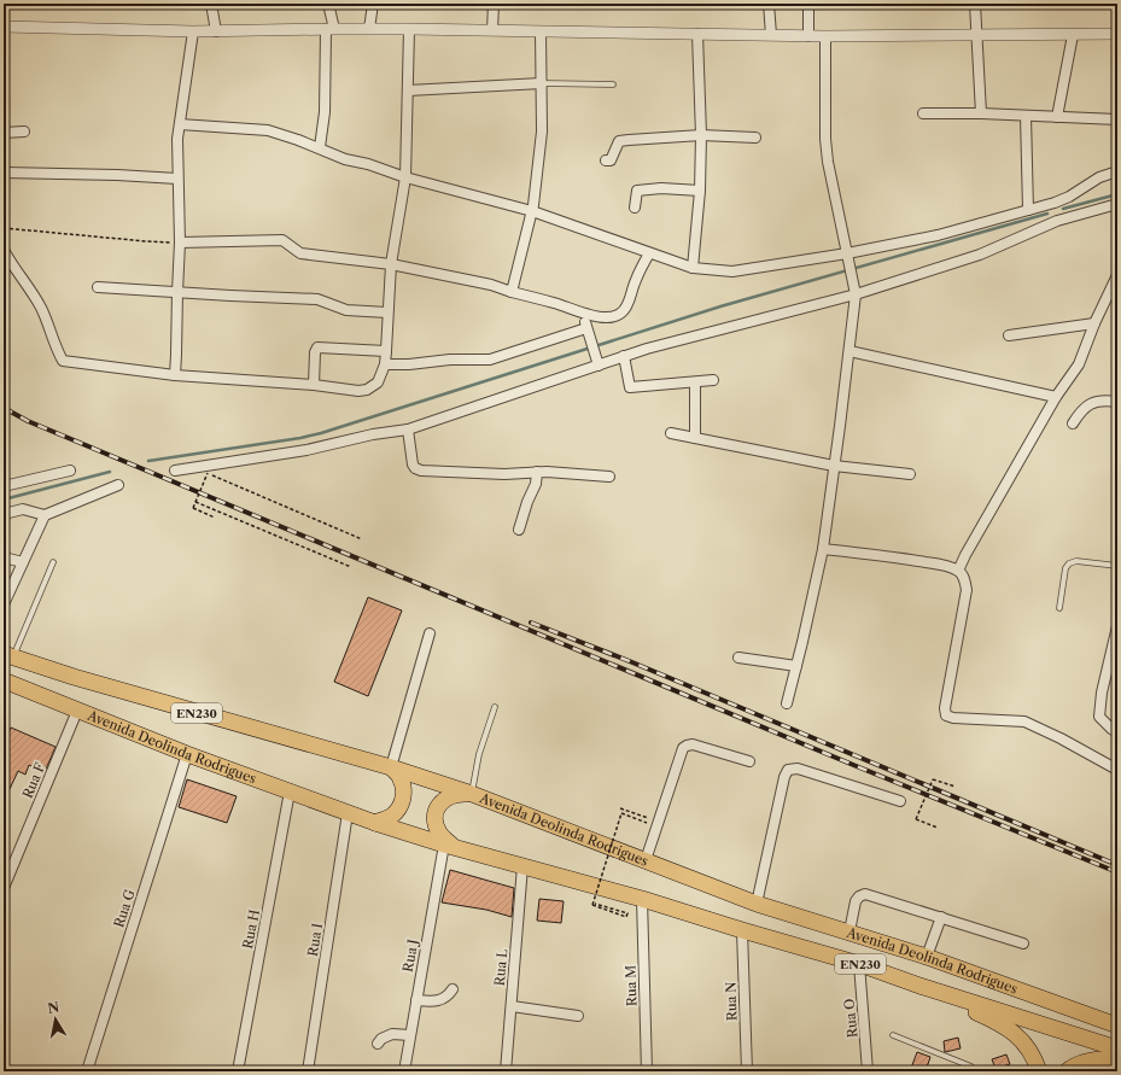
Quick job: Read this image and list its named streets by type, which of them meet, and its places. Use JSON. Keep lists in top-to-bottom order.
{
  "streets": {
    "highway": ["EN230", "Avenida Deolinda Rodrigues"],
    "street": [
      "Rua F",
      "Rua G",
      "Rua H",
      "Rua I",
      "Rua J",
      "Rua L",
      "Rua M",
      "Rua N",
      "Rua O"
    ]
  },
  "crossings": [
    ["Avenida Deolinda Rodrigues", "Rua F"],
    ["Avenida Deolinda Rodrigues", "Rua G"],
    ["Avenida Deolinda Rodrigues", "Rua H"],
    ["Avenida Deolinda Rodrigues", "Rua I"],
    ["Avenida Deolinda Rodrigues", "Rua J"],
    ["Avenida Deolinda Rodrigues", "Rua L"],
    ["Avenida Deolinda Rodrigues", "Rua M"],
    ["Avenida Deolinda Rodrigues", "Rua N"],
    ["Avenida Deolinda Rodrigues", "Rua O"]
  ],
  "north": "top"
}
